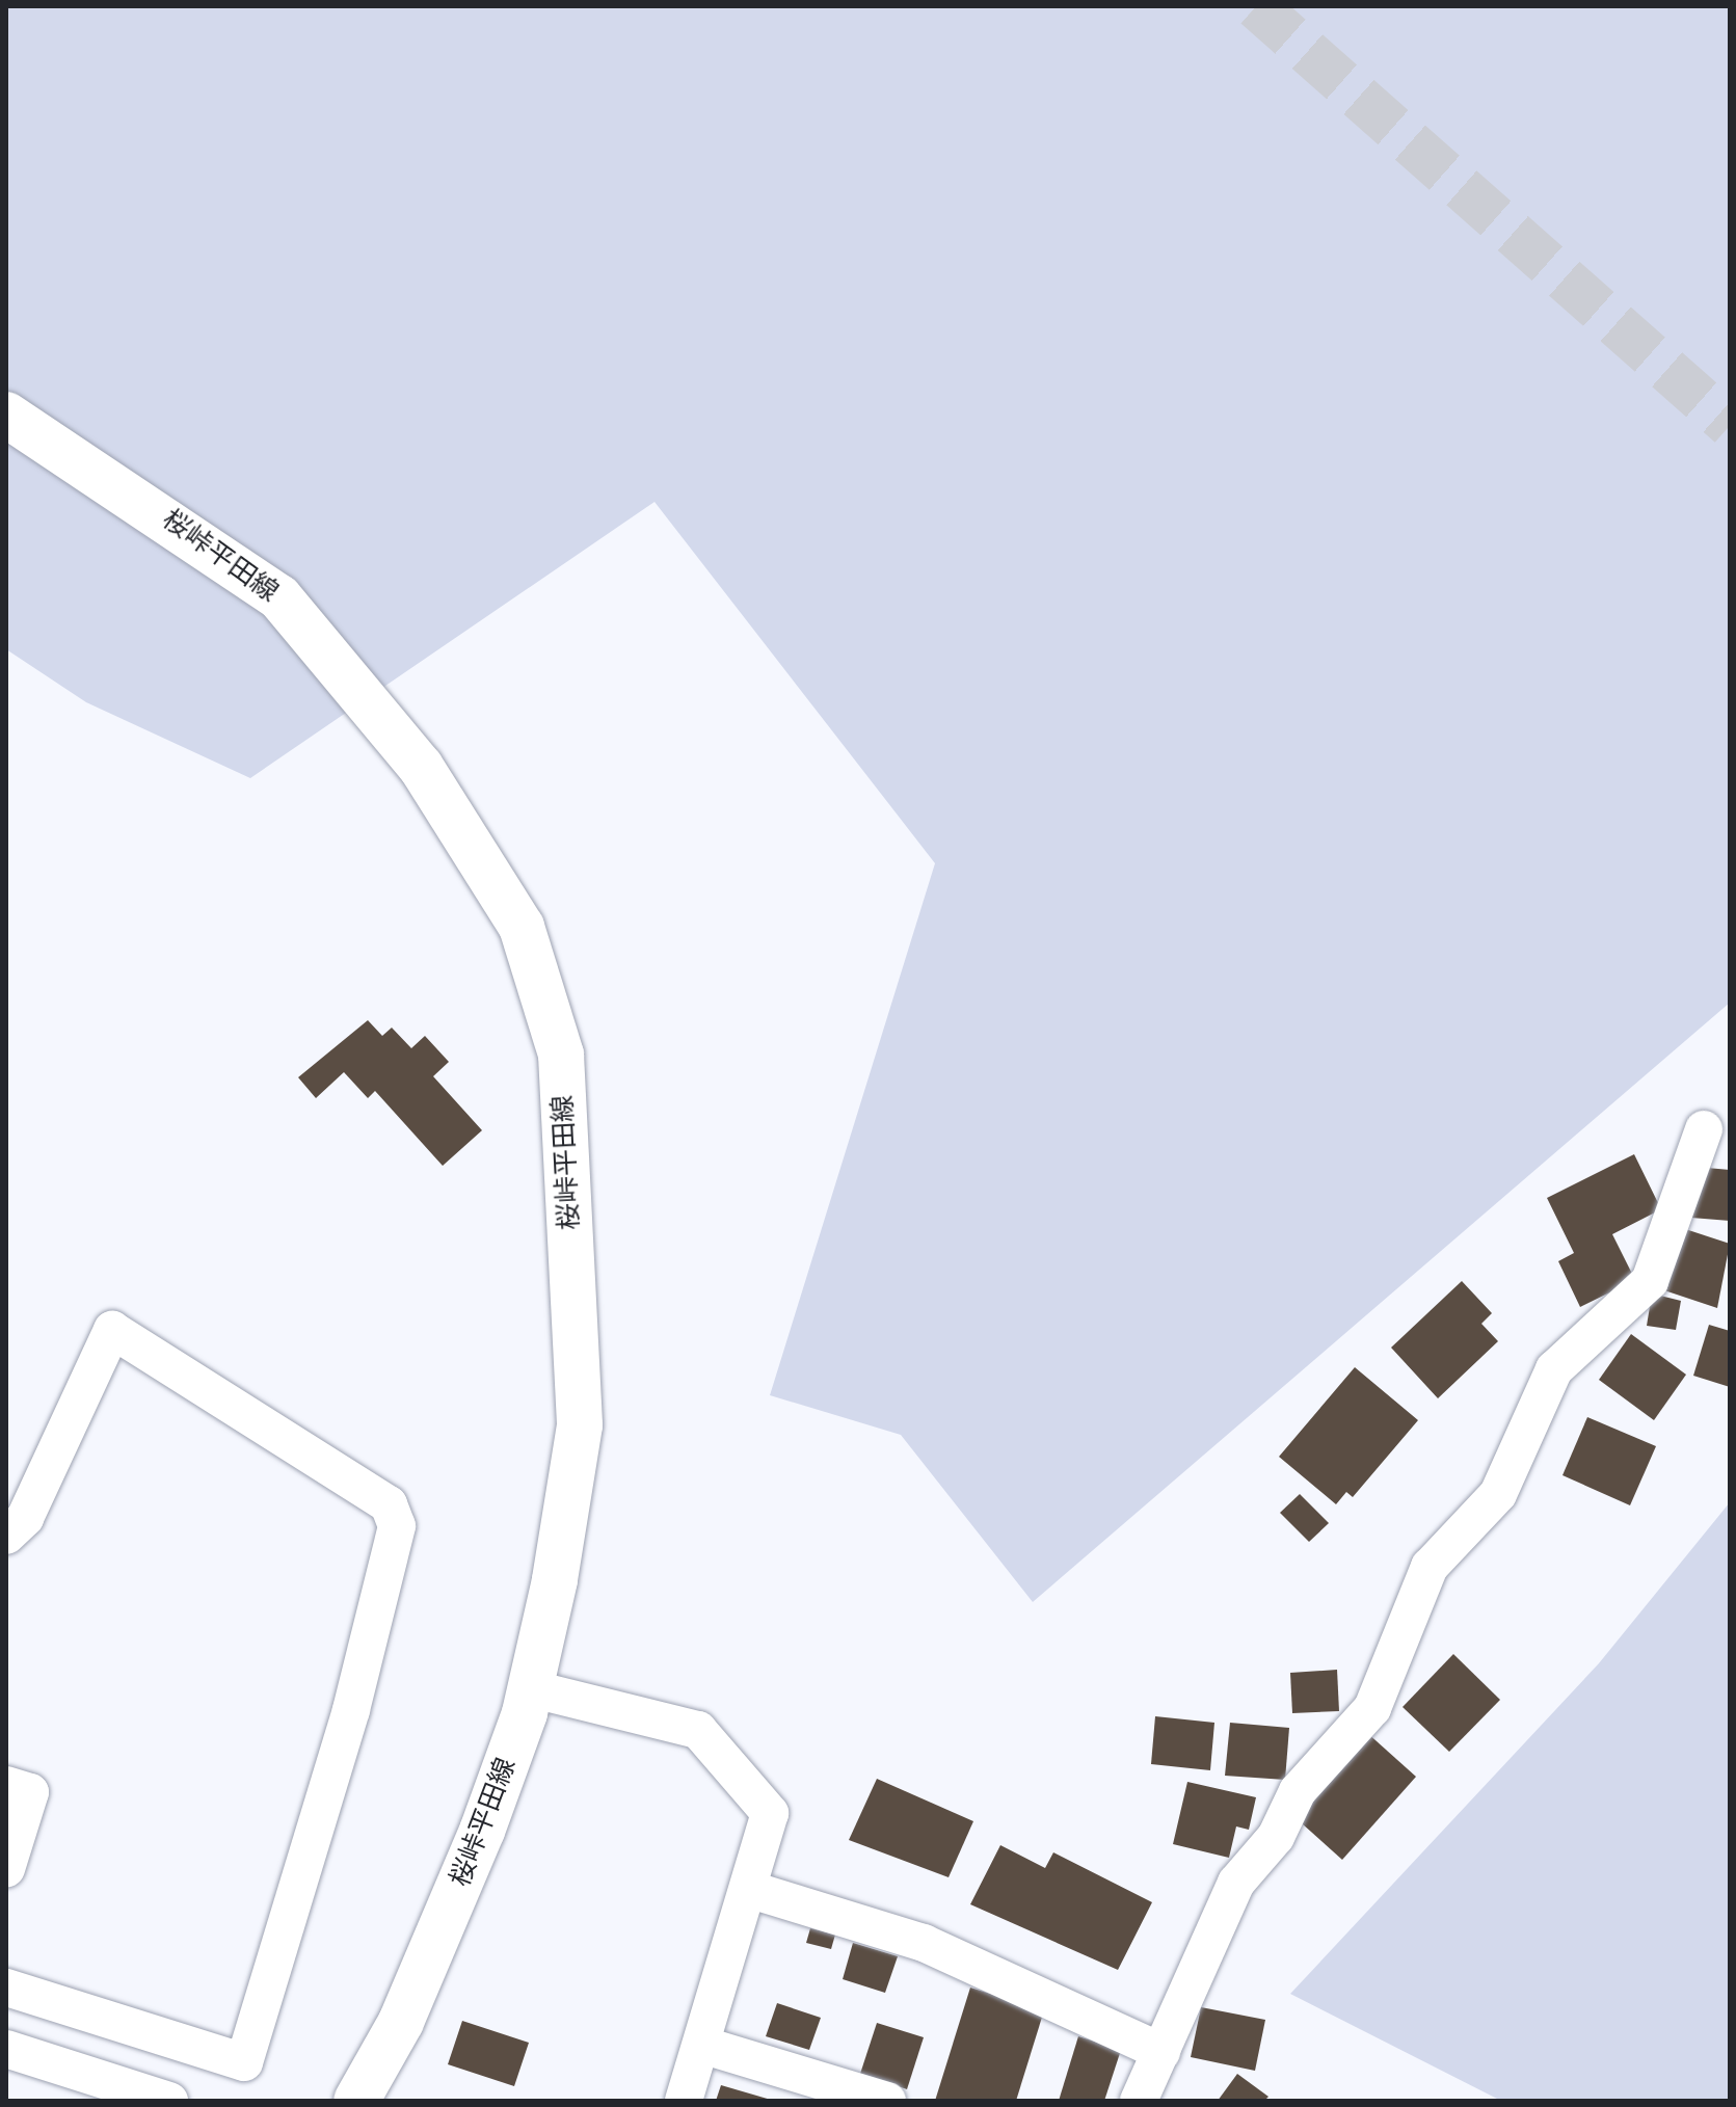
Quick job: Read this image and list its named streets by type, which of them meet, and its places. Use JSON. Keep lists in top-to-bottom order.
{
  "streets": {
    "main road": ["桜峠平田線"]
  }
}
